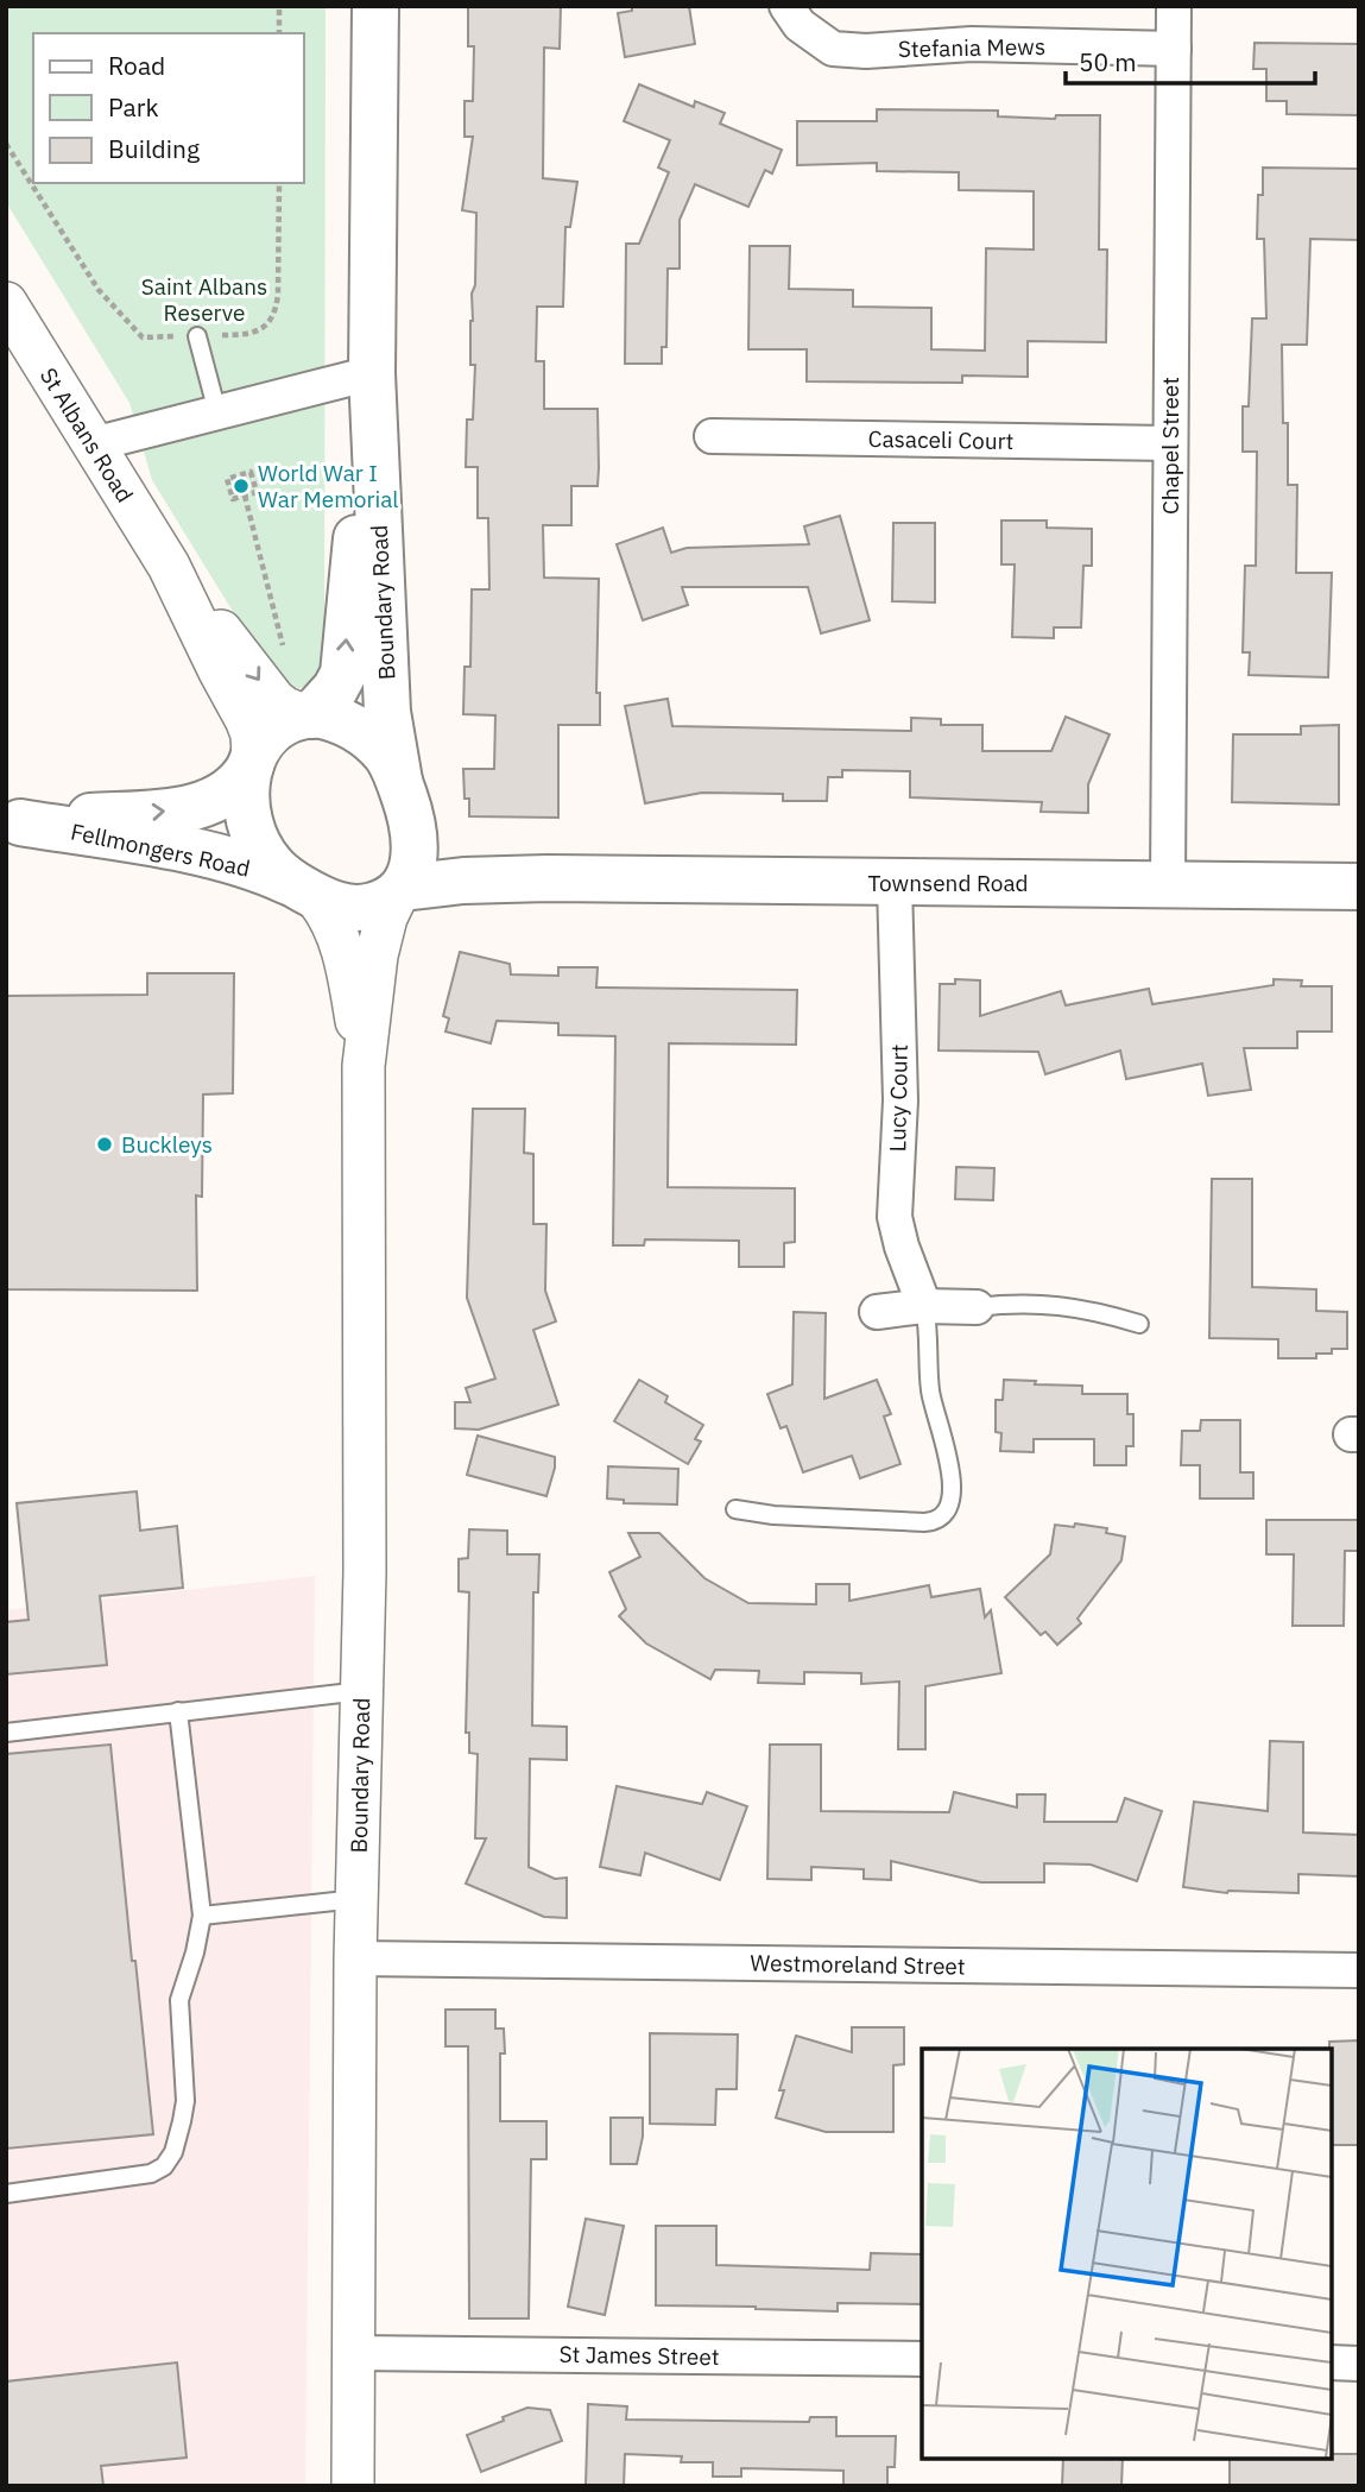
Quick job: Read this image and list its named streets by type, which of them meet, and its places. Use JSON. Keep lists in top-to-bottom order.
{
  "streets": {
    "main road": ["Boundary Road", "Fellmongers Road", "Townsend Road"],
    "street": [
      "Stefania Mews",
      "St Albans Road",
      "Casaceli Court",
      "Chapel Street",
      "Lucy Court",
      "Westmoreland Street",
      "St James Street"
    ]
  },
  "crossings": [
    ["Stefania Mews", "Chapel Street"],
    ["St Albans Road", "Boundary Road"],
    ["St Albans Road", "Fellmongers Road"],
    ["St Albans Road", "Townsend Road"],
    ["Casaceli Court", "Chapel Street"],
    ["Chapel Street", "Townsend Road"],
    ["Boundary Road", "Fellmongers Road"],
    ["Boundary Road", "Townsend Road"],
    ["Boundary Road", "Westmoreland Street"],
    ["Boundary Road", "St James Street"],
    ["Fellmongers Road", "Townsend Road"],
    ["Townsend Road", "Lucy Court"]
  ],
  "one_way": ["Fellmongers Road"],
  "parks": ["Saint Albans Reserve"],
  "places": ["World War I War Memorial", "Buckleys"],
  "legend": ["Road", "Park", "Building"],
  "scale_bar": "50 m"
}
